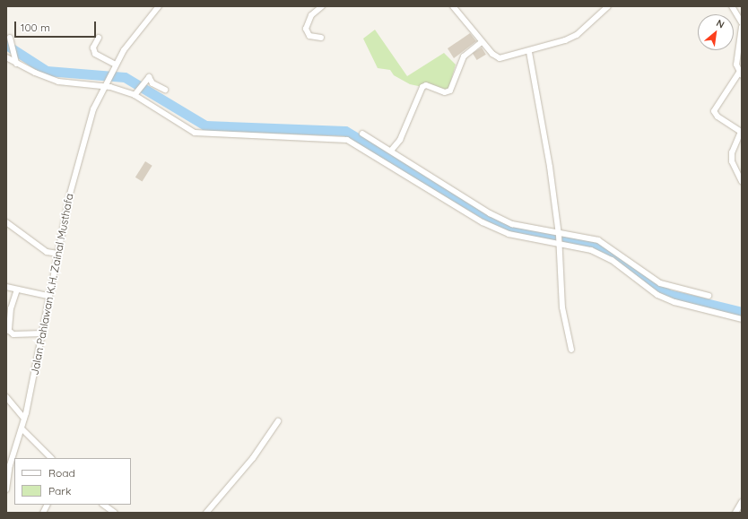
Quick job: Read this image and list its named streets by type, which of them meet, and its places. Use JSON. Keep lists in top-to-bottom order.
{
  "streets": {
    "street": ["Jalan Pahlawan K.H. Zainal Musthafa"]
  },
  "legend": ["Road", "Park"],
  "scale_bar": "100 m",
  "north": "top right"
}
